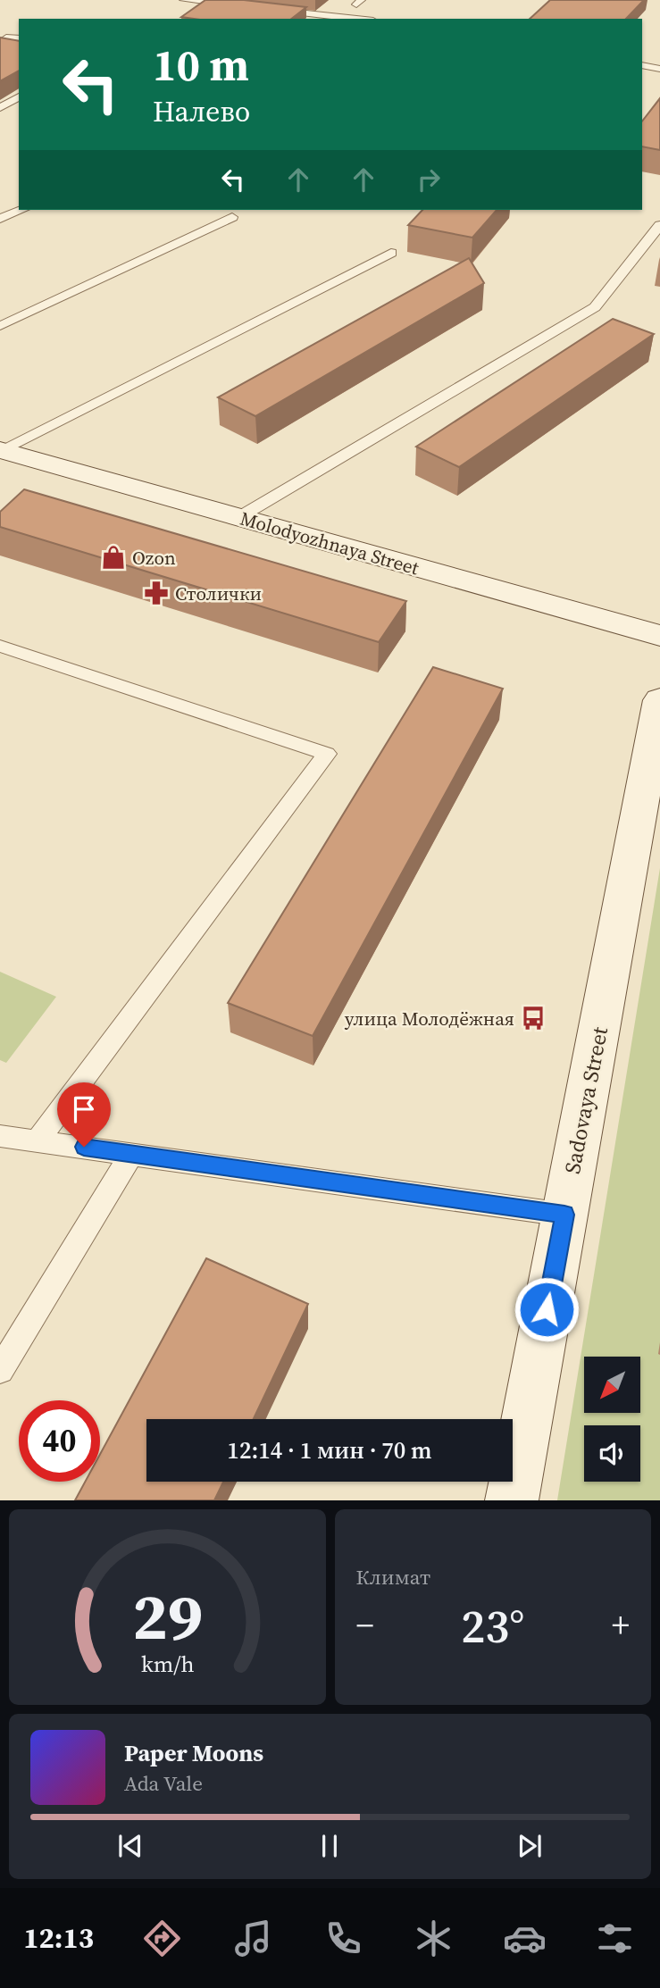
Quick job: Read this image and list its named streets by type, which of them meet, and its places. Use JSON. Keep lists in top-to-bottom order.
{
  "streets": {
    "street": ["Molodyozhnaya Street", "Sadovaya Street"]
  },
  "places": {
    "shop": ["Ozon"],
    "pharmacy": ["Столички"],
    "bus stop": ["улица Молодёжная"]
  },
  "north": "bottom left",
  "page": {
    "turn": ["10 m", "Налево"],
    "limit": "40",
    "trip": "12:14 · 1 мин · 70 m",
    "tile": "Климат",
    "heat": ["−", "23°", "+"],
    "song": ["Paper Moons", "Ada Vale"],
    "tabs": "12:13",
    "gauge": ["29", "km/h"]
  }
}
